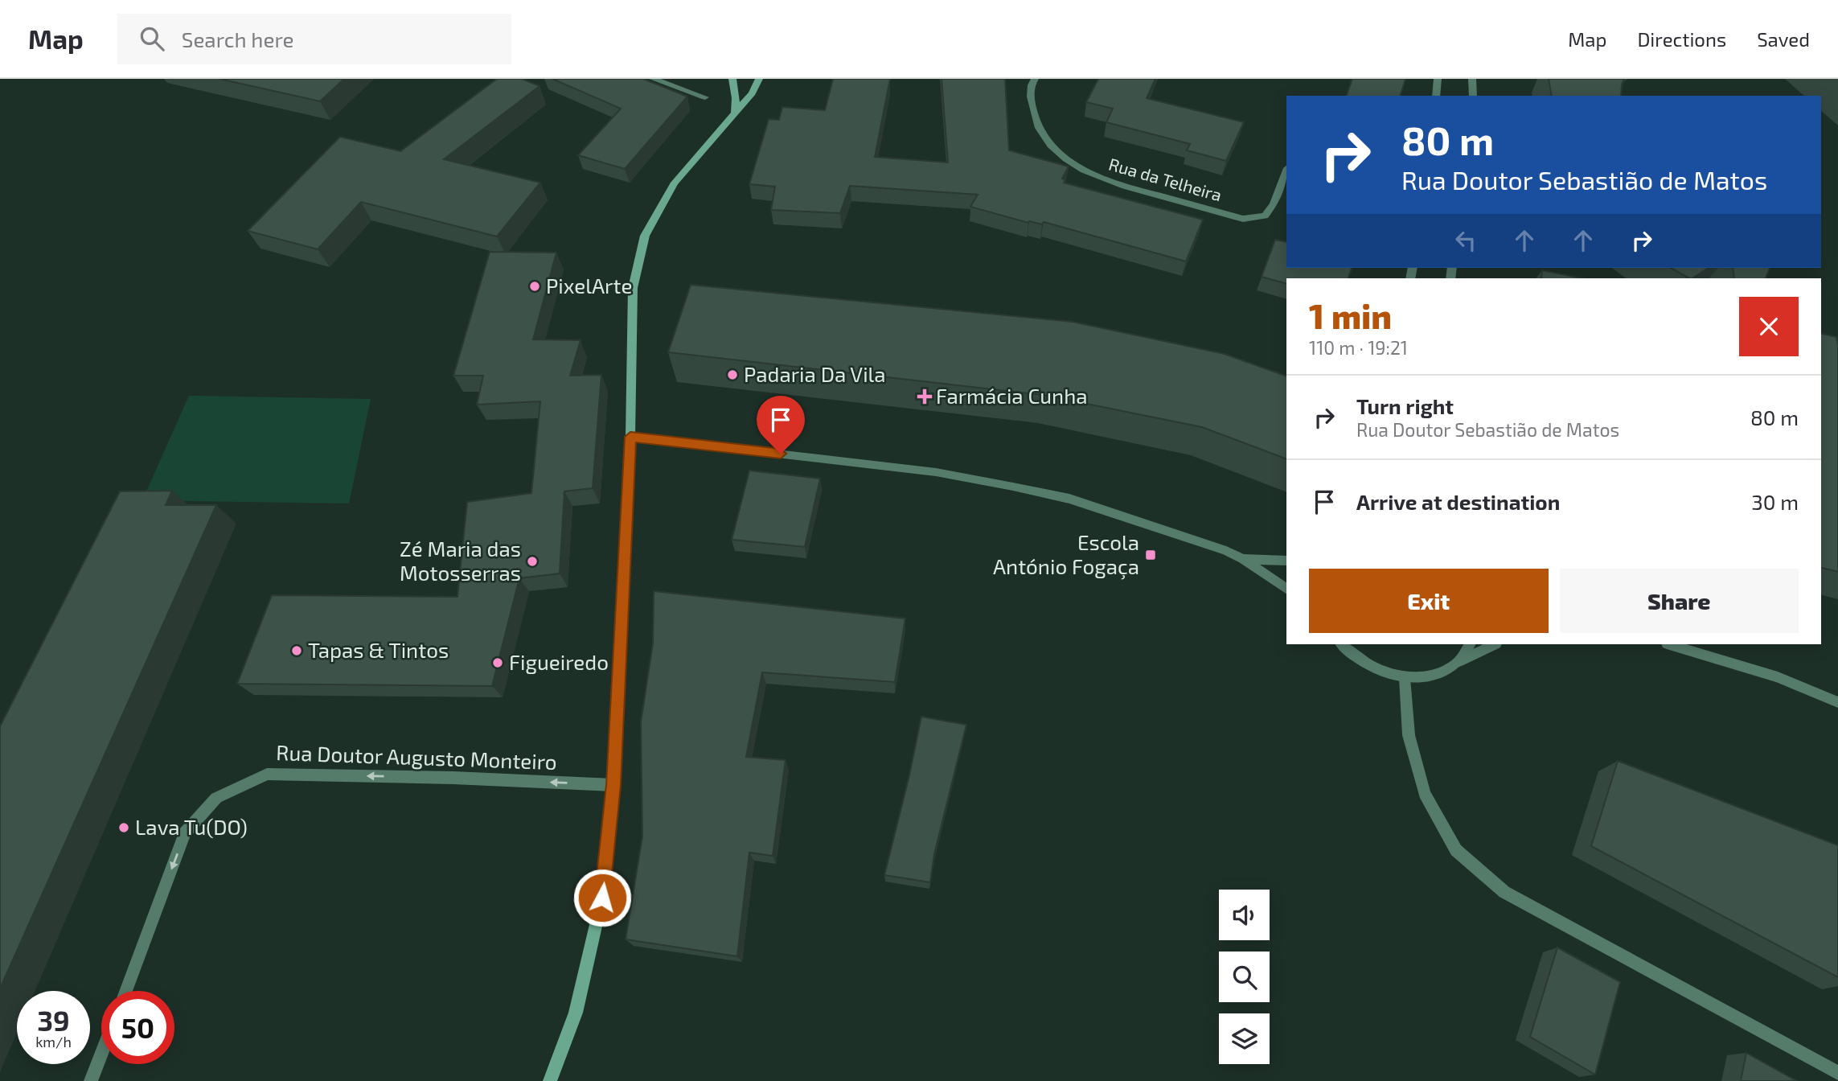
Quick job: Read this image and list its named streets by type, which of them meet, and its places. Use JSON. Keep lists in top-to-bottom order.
{
  "streets": {
    "street": ["Rua da Telheira", "Rua Doutor Augusto Monteiro"]
  },
  "one_way": ["Rua Doutor Augusto Monteiro"],
  "places": {
    "other": [
      "PixelArte",
      "Padaria Da Vila",
      "Zé Maria das Motosserras",
      "Tapas & Tintos",
      "Figueiredo",
      "Lava Tu(DO)"
    ],
    "health": ["Farmácia Cunha"],
    "transit": ["Escola António Fogaça"]
  },
  "page": {
    "header": "Map",
    "search": "Search here",
    "nav": ["Map", "Directions", "Saved"],
    "turn": ["80 m", "Rua Doutor Sebastião de Matos"],
    "heading": ["1 min", "110 m · 19:21"],
    "list": [
      {
        "name": "Turn right",
        "note": "Rua Doutor Sebastião de Matos",
        "value": "80 m"
      },
      {
        "name": "Arrive at destination",
        "value": "30 m"
      }
    ],
    "buttons": ["Exit", "Share"],
    "speed": "39 km/h",
    "limit": "50"
  }
}
